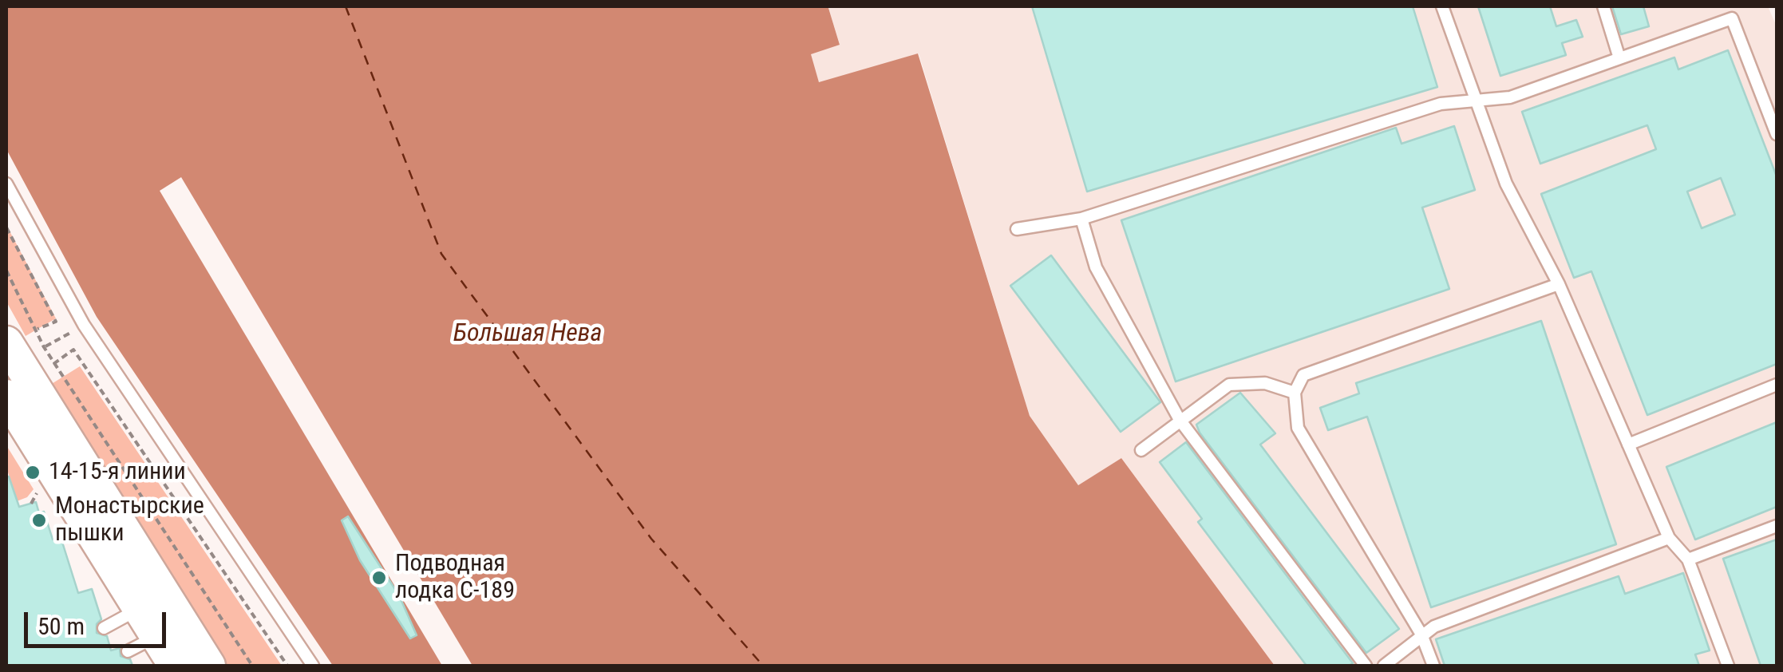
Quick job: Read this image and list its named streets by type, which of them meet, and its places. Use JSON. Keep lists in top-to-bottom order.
{
  "water": ["Большая Нева"],
  "places": ["14-15-я линии", "Монастырские пышки", "Подводная лодка С-189"],
  "scale_bar": "50 m"
}
